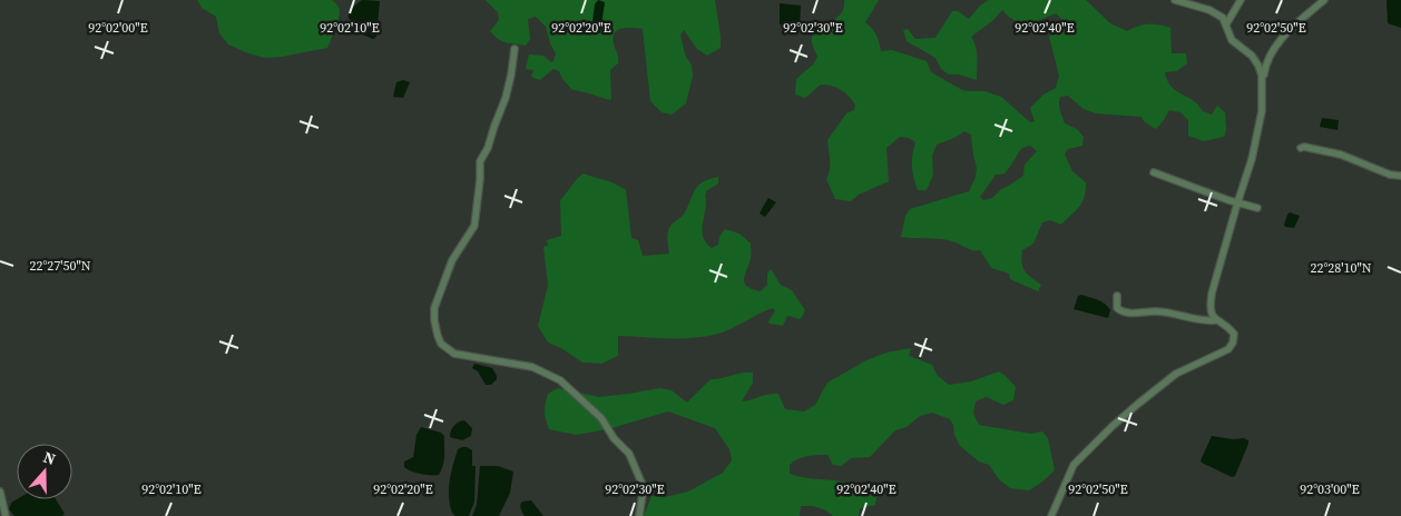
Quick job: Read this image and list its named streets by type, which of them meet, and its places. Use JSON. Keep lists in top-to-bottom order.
{
  "north": "top",
  "coordinates": [
    "92°02'10\"E",
    "92°02'20\"E",
    "92°02'30\"E",
    "92°02'40\"E",
    "92°02'50\"E",
    "92°02'00\"E",
    "22°27'50\"N",
    "22°28'10\"N",
    "92°03'00\"E"
  ]
}
